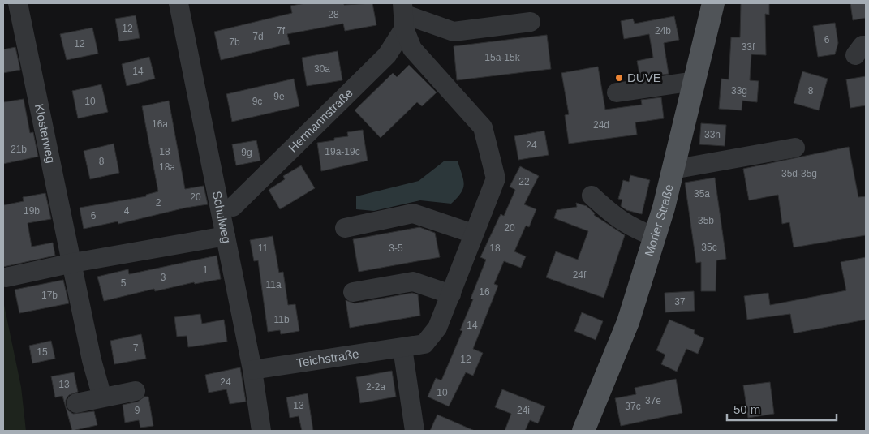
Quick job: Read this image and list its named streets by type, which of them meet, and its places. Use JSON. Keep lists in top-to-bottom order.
{
  "streets": {
    "main road": ["Morier Straße"],
    "street": [
      "Hermannstraße",
      "Klosterweg",
      "Schulweg",
      "Teichstraße"
    ]
  },
  "crossings": [
    ["Hermannstraße", "Teichstraße"],
    ["Schulweg", "Teichstraße"]
  ],
  "places": ["DUVE"],
  "house_numbers": [
    "28",
    "12",
    "7f",
    "24b",
    "7d",
    "6",
    "7b",
    "12",
    "33f",
    "15a-15k",
    "30a",
    "14",
    "33g",
    "8",
    "9e",
    "10",
    "9c",
    "16a",
    "24d",
    "33h",
    "24",
    "21b",
    "18",
    "19a-19c",
    "9g",
    "8",
    "18a",
    "35d-35g",
    "22",
    "35a",
    "20",
    "2",
    "19b",
    "4",
    "6",
    "35b",
    "20",
    "35c",
    "11",
    "3-5",
    "18",
    "1",
    "24f",
    "3",
    "5",
    "11a",
    "16",
    "17b",
    "37",
    "11b",
    "14",
    "7",
    "15",
    "12",
    "24",
    "13",
    "2-2a",
    "10",
    "37e",
    "13",
    "37c",
    "9",
    "24i"
  ],
  "scale_bar": "50 m"
}
